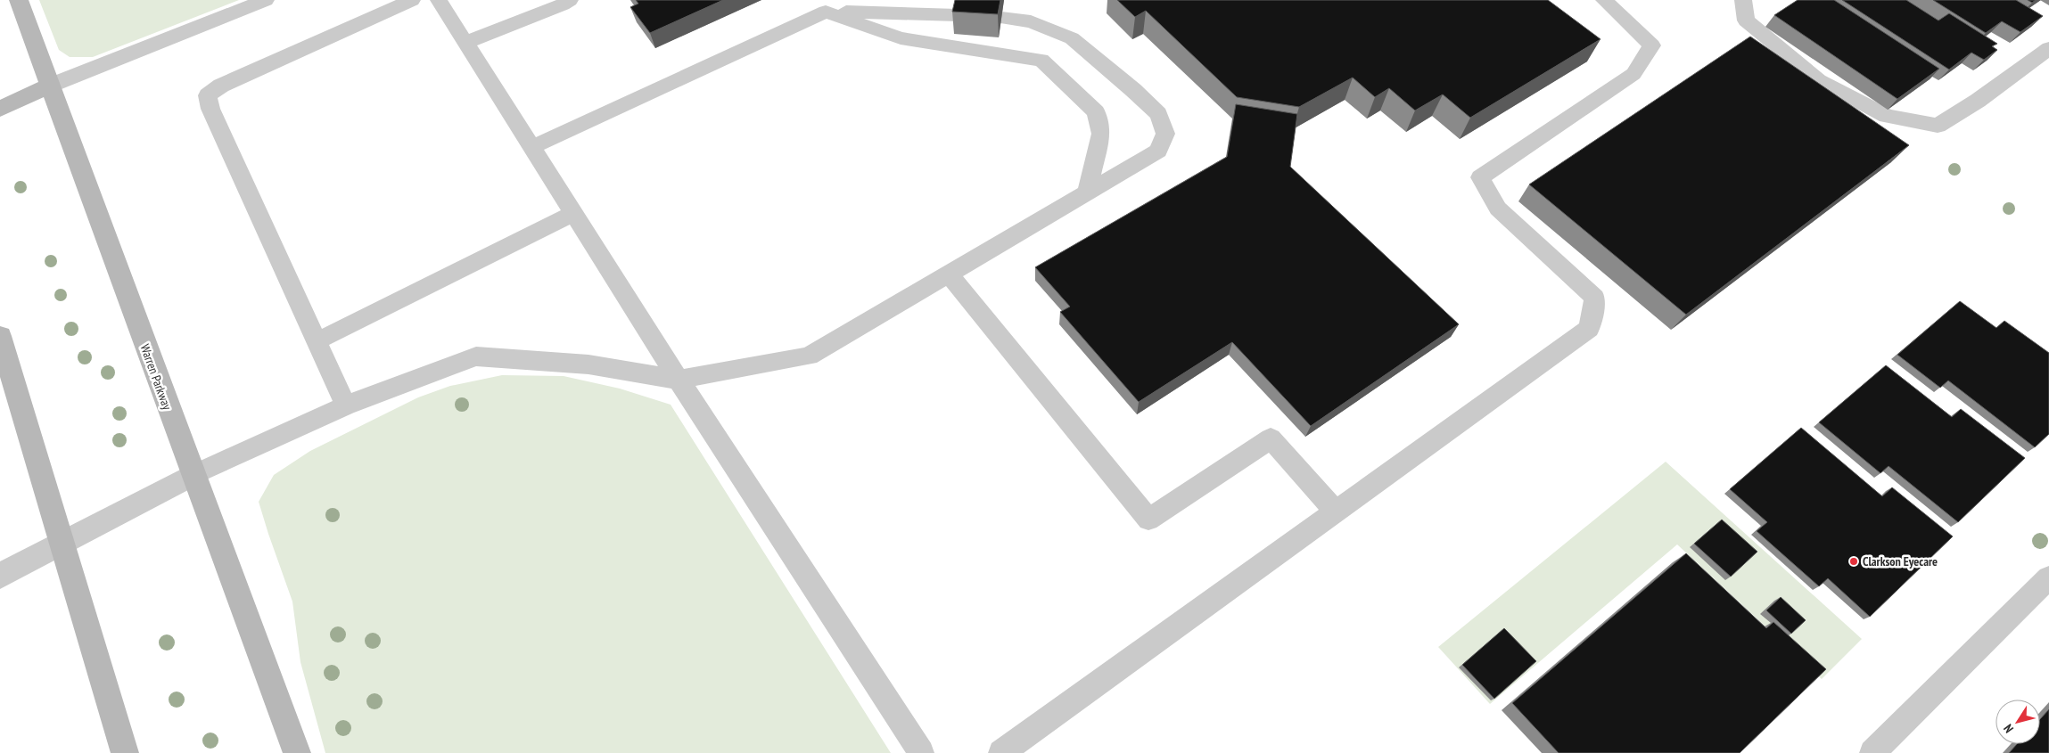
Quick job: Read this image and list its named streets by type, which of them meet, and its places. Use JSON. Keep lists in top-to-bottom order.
{
  "streets": {
    "main road": ["Warren Parkway"]
  },
  "places": ["Clarkson Eyecare"],
  "north": "bottom left"
}
